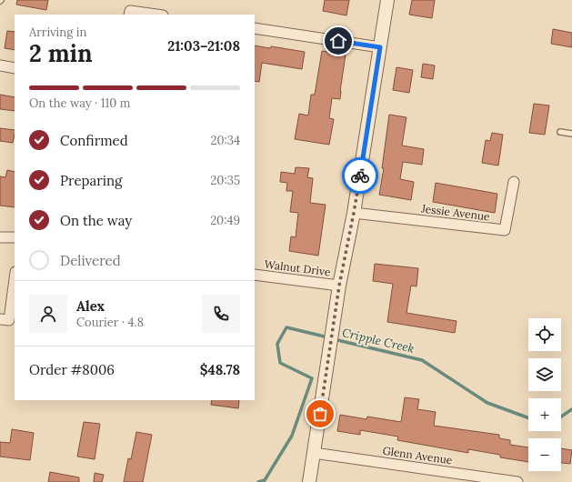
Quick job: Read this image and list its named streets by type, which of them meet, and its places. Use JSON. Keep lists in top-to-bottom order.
{
  "streets": {
    "street": ["Jessie Avenue", "Walnut Drive", "Glenn Avenue"]
  },
  "water": ["Cripple Creek"],
  "page": {
    "heading": ["2 min", "Arriving in", "21:03–21:08"],
    "panel": [
      "Alex",
      "Courier · 4.8",
      "Order #8006",
      "$48.78"
    ],
    "bar": "On the way · 110 m",
    "list": [
      ["Confirmed", "20:34"],
      ["Preparing", "20:35"],
      ["On the way", "20:49"],
      "Delivered"
    ],
    "map_buttons": ["+", "−"]
  }
}
